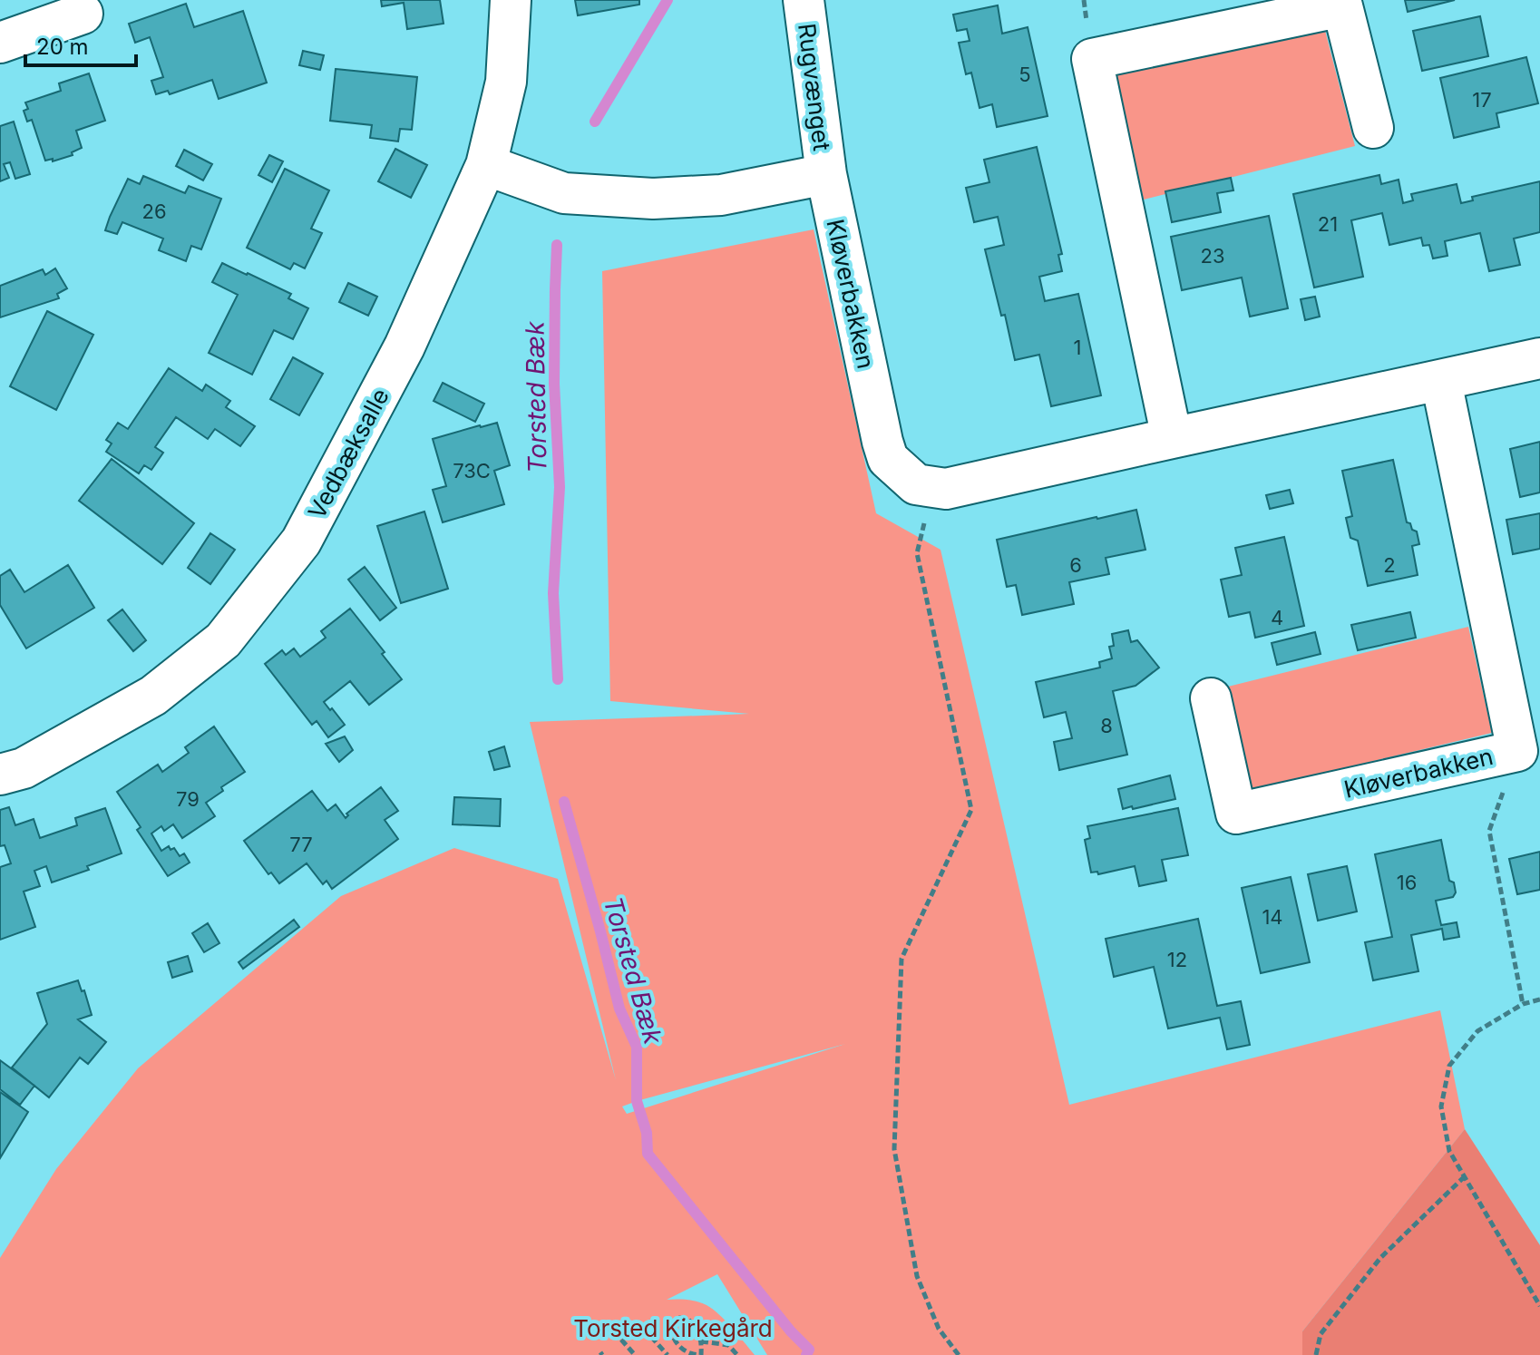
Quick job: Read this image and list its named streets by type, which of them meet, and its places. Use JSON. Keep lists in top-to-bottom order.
{
  "streets": {
    "street": ["Rugvænget", "Kløverbakken", "Vedbæksalle"]
  },
  "crossings": [
    ["Rugvænget", "Kløverbakken"]
  ],
  "water": ["Torsted Bæk"],
  "parks": ["Torsted Kirkegård"],
  "house_numbers": [
    "5",
    "17",
    "26",
    "21",
    "23",
    "1",
    "73C",
    "6",
    "2",
    "4",
    "8",
    "79",
    "77",
    "16",
    "14",
    "12"
  ],
  "scale_bar": "20 m"
}
